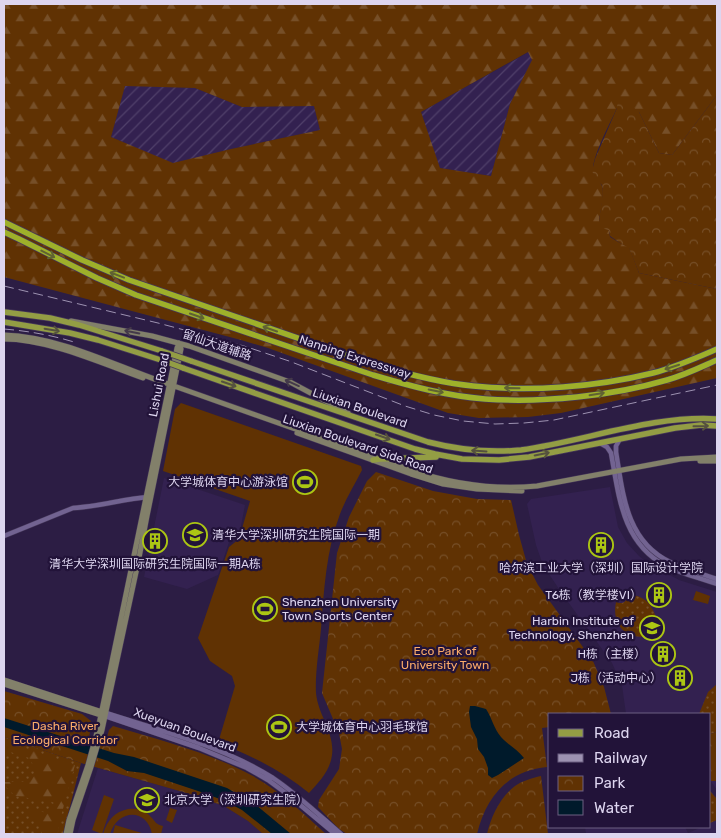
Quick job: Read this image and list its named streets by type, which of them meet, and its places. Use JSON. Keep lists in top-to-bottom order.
{
  "streets": {
    "highway": ["Nanping Expressway"],
    "main road": [
      "留仙大道辅路",
      "Lishui Road",
      "Liuxian Boulevard",
      "Liuxian Boulevard Side Road",
      "Xueyuan Boulevard"
    ]
  },
  "crossings": [
    ["留仙大道辅路", "Lishui Road"],
    ["留仙大道辅路", "Liuxian Boulevard"],
    ["Lishui Road", "Liuxian Boulevard Side Road"],
    ["Lishui Road", "Xueyuan Boulevard"]
  ],
  "parks": ["Eco Park of University Town", "Dasha River Ecological Corridor"],
  "places": {
    "sports": ["大学城体育中心游泳馆", "Shenzhen University Town Sports Center", "大学城体育中心羽毛球馆"],
    "school or university": ["清华大学深圳研究生院国际一期", "Harbin Institute of Technology, Shenzhen", "北京大学（深圳研究生院）"],
    "building": [
      "清华大学深圳国际研究生院国际一期A栋",
      "哈尔滨工业大学（深圳）国际设计学院",
      "T6栋（教学楼VI）",
      "H栋（主楼）",
      "J栋（活动中心）"
    ]
  },
  "legend": [
    "Road",
    "Railway",
    "Park",
    "Water"
  ]
}
